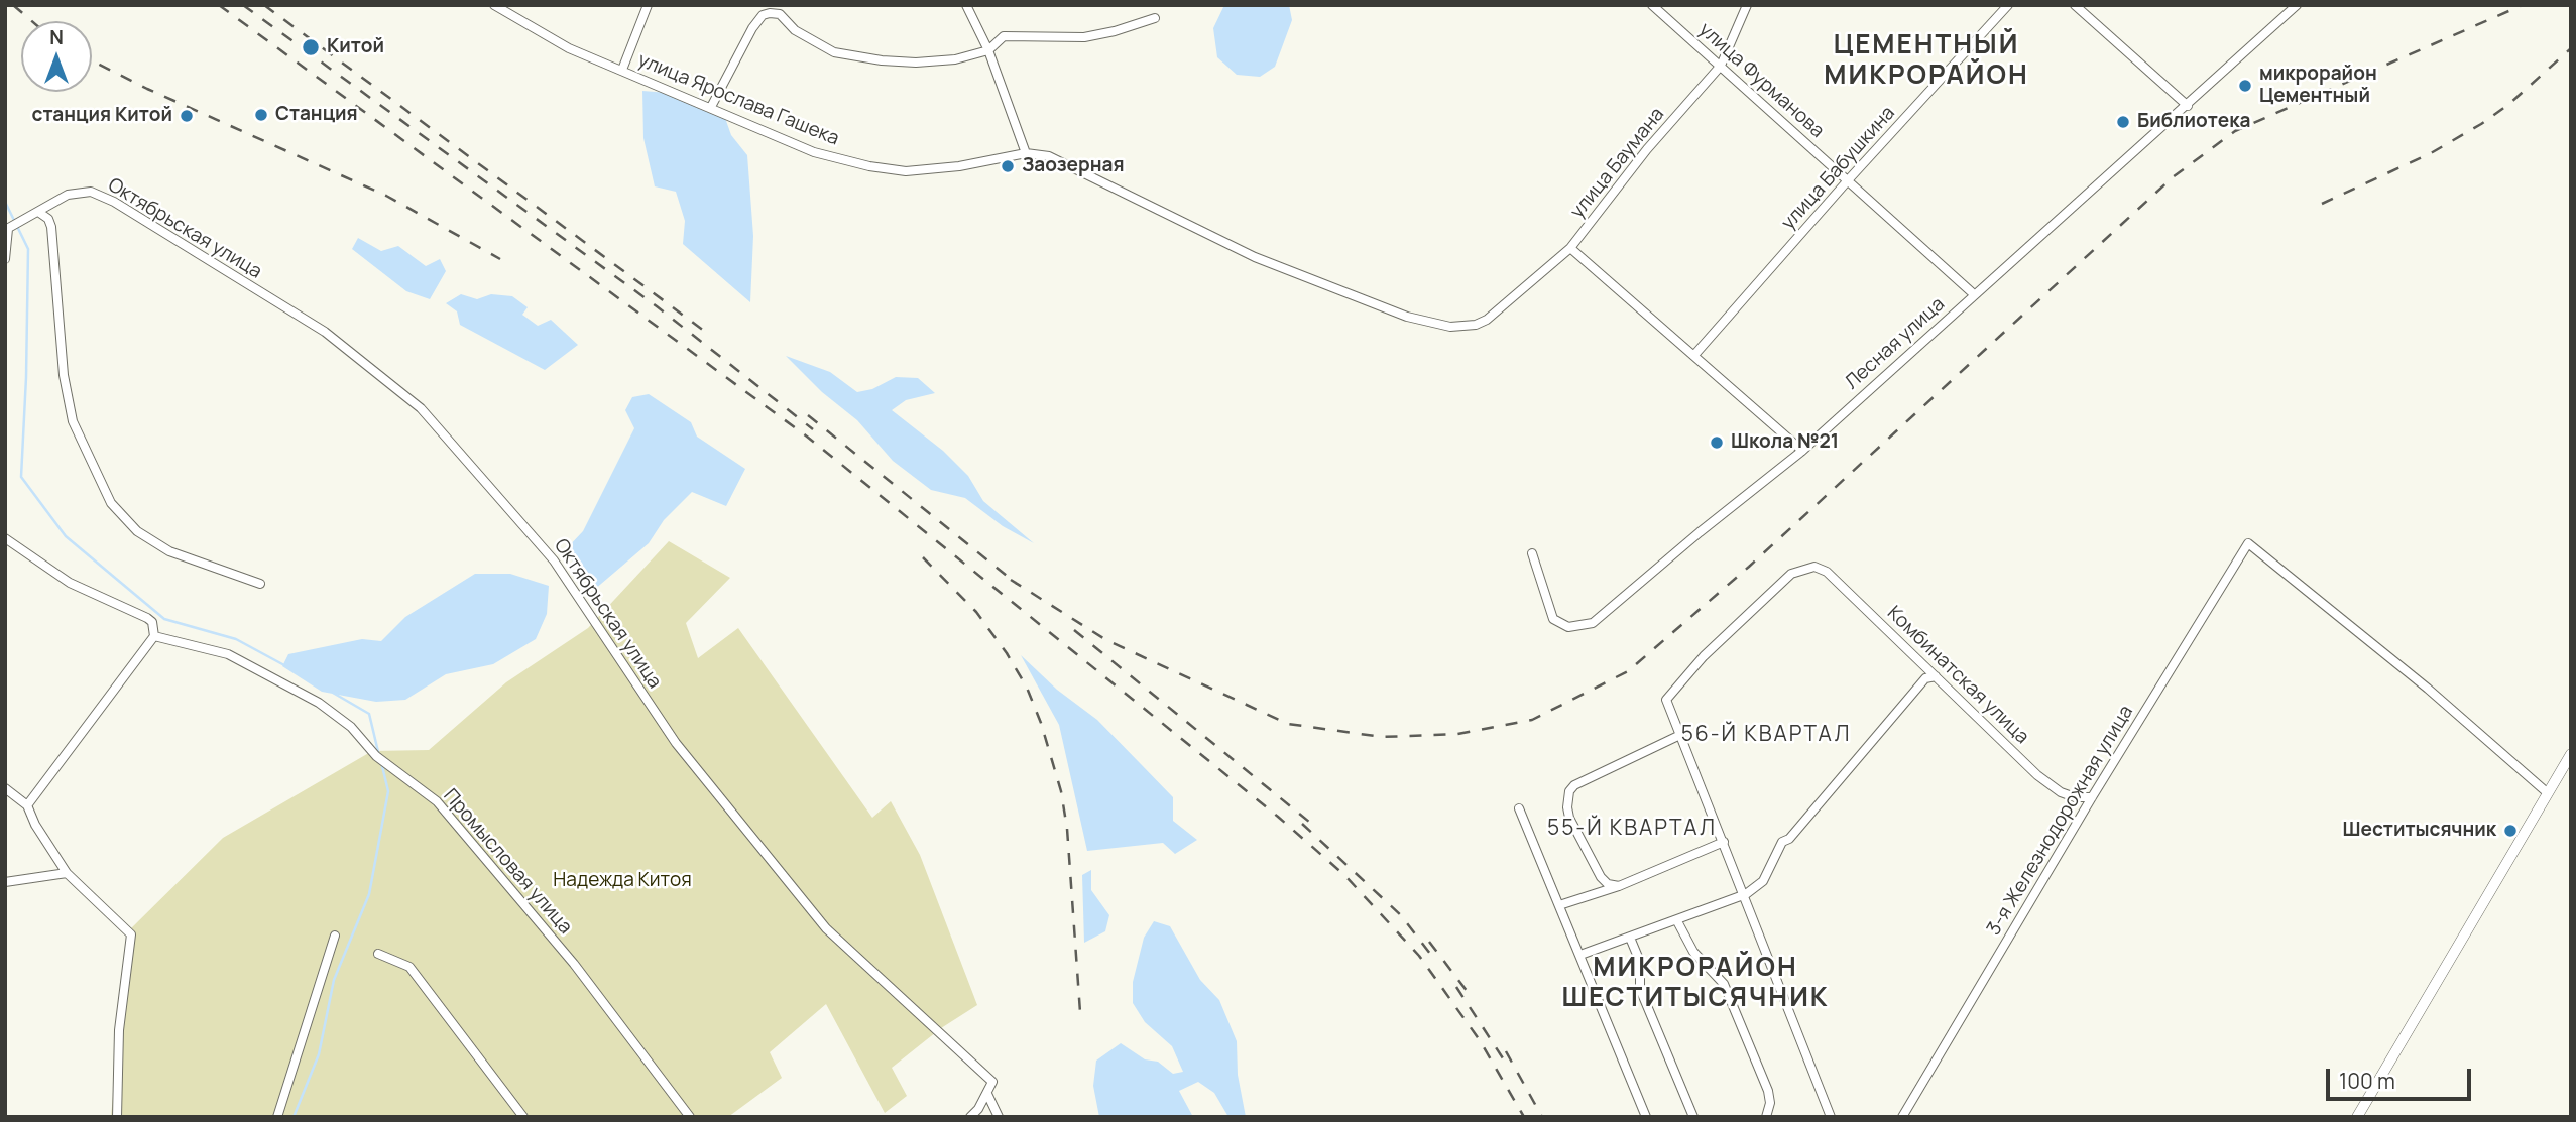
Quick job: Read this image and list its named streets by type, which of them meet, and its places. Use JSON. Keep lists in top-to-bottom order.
{
  "streets": {
    "street": [
      "улица Фурманова",
      "улица Ярослава Гашека",
      "улица Баумана",
      "улица Бабушкина",
      "Октябрьская улица",
      "Лесная улица",
      "Комбинатская улица",
      "3-я Железнодорожная улица",
      "Промысловая улица"
    ]
  },
  "crossings": [
    ["улица Фурманова", "улица Баумана"],
    ["улица Фурманова", "улица Бабушкина"],
    ["улица Фурманова", "Лесная улица"],
    ["улица Ярослава Гашека", "улица Баумана"],
    ["Комбинатская улица", "3-я Железнодорожная улица"]
  ],
  "districts": [
    "ЦЕМЕНТНЫЙ МИКРОРАЙОН",
    "56-Й КВАРТАЛ",
    "55-Й КВАРТАЛ",
    "МИКРОРАЙОН ШЕСТИТЫСЯЧНИК"
  ],
  "parks": ["Надежда Китоя"],
  "places": [
    "Китой",
    "микрорайон Цементный",
    "Станция",
    "станция Китой",
    "Библиотека",
    "Заозерная",
    "Школа №21",
    "Шеститысячник"
  ],
  "scale_bar": "100 m",
  "north": "top"
}
